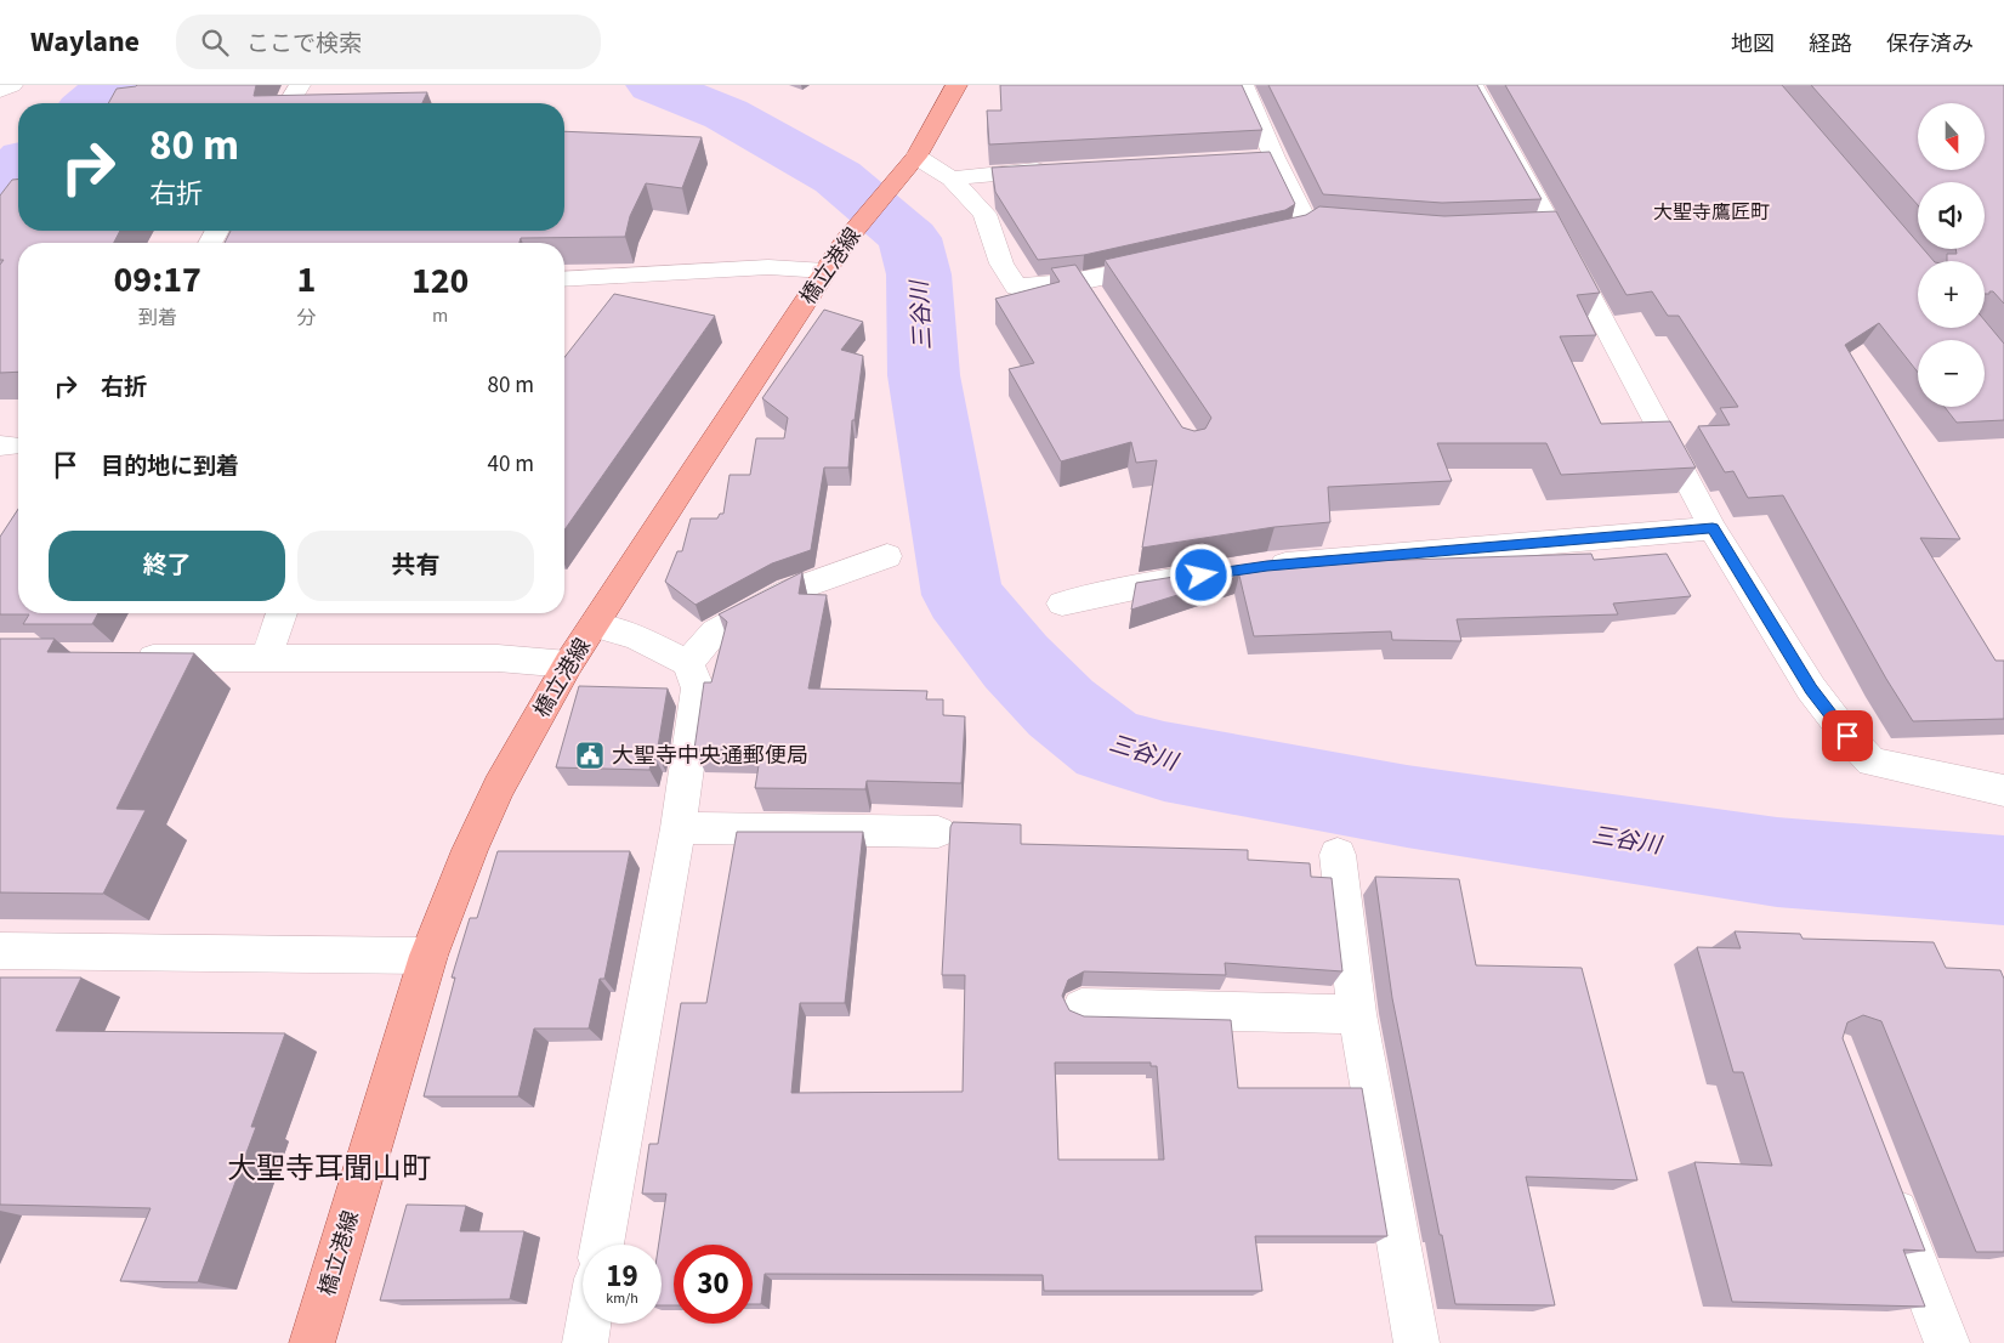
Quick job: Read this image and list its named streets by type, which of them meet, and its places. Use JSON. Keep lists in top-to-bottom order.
{
  "streets": {
    "main road": ["橋立港線"]
  },
  "districts": ["大聖寺鷹匠町", "大聖寺耳聞山町"],
  "water": ["三谷川"],
  "places": {
    "public building": ["大聖寺中央通郵便局"]
  },
  "north": "bottom",
  "page": {
    "header": "Waylane",
    "search": "ここで検索",
    "nav": ["地図", "経路", "保存済み"],
    "map_buttons": ["+", "−"],
    "turn": ["80 m", "右折"],
    "eta": [
      "09:17",
      "到着",
      "1",
      "分",
      "120",
      "m"
    ],
    "list": [
      {
        "name": "右折",
        "value": "80 m"
      },
      {
        "name": "目的地に到着",
        "value": "40 m"
      }
    ],
    "buttons": ["終了", "共有"],
    "speed": "19 km/h",
    "limit": "30"
  }
}
